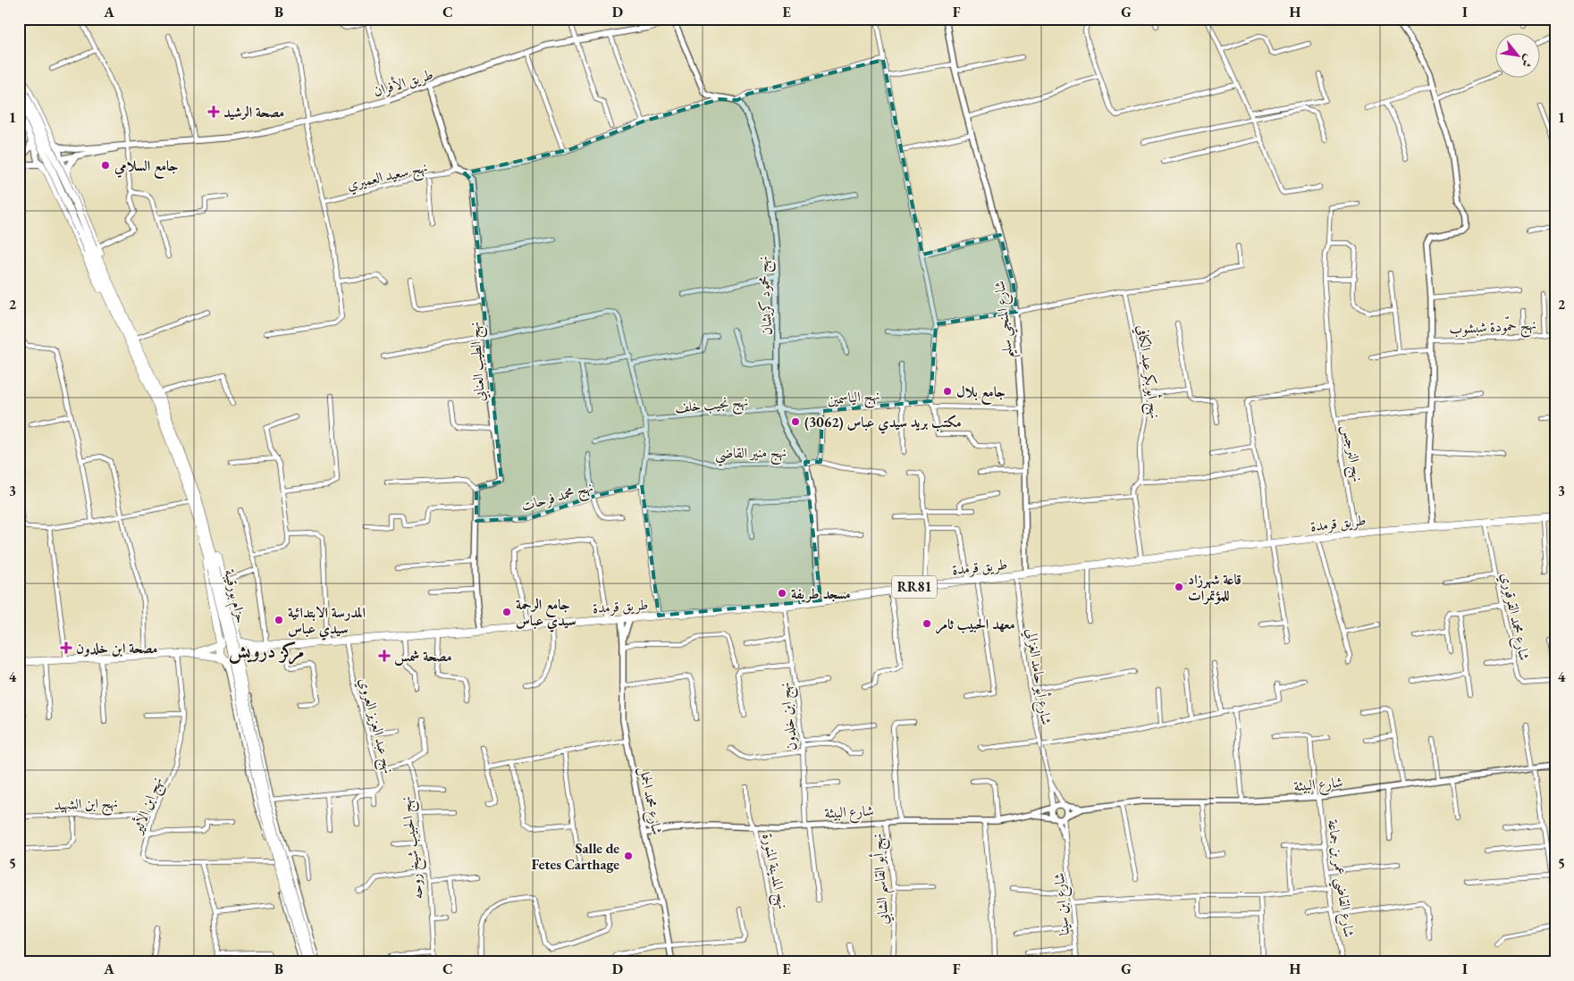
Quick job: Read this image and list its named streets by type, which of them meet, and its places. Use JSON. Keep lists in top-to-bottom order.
{
  "streets": {
    "main road": [
      "طريق الأفران",
      "طريق قرمدة",
      "RR81",
      "حزام بورقيبة"
    ],
    "street": [
      "نهج سعيد العميري",
      "نهج محمود كريشان",
      "شارع المنجي سليم",
      "نهج حمّودة شبشوب",
      "نهج الطيب العنابي",
      "نهج أبو بكر عبد الكافي",
      "نهج الياسمين",
      "نهج نجيب خلف",
      "نهج منير القاضي",
      "نهج النرجس",
      "نهج محمد فرحات",
      "شارع محمد القرقوري",
      "شارع أبو حامد الغزالي",
      "نهج ابن خلدون",
      "نهج عبد العزيز العروي",
      "شارع البيئة",
      "شارع محمد الجمل",
      "نهج ابن الشهيد",
      "نهج ابن الأثير",
      "نهج الحبيب شيخ روحه",
      "نهج المدينة المنورة",
      "شارع القاضي عمر بن جماعة",
      "نهج أبو القاسم الشابي",
      "شارع ابن سينا"
    ]
  },
  "crossings": [
    ["نهج محمود كريشان", "نهج الياسمين"],
    ["نهج محمود كريشان", "نهج نجيب خلف"],
    ["نهج محمود كريشان", "نهج منير القاضي"],
    ["نهج محمود كريشان", "طريق قرمدة"],
    ["شارع المنجي سليم", "طريق قرمدة"],
    ["نهج الياسمين", "نهج نجيب خلف"],
    ["نهج النرجس", "طريق قرمدة"],
    ["طريق قرمدة", "RR81"],
    ["طريق قرمدة", "شارع محمد القرقوري"],
    ["طريق قرمدة", "شارع أبو حامد الغزالي"],
    ["طريق قرمدة", "نهج ابن خلدون"],
    ["طريق قرمدة", "نهج عبد العزيز العروي"],
    ["طريق قرمدة", "شارع محمد الجمل"],
    ["RR81", "نهج ابن الأثير"],
    ["شارع أبو حامد الغزالي", "شارع البيئة"],
    ["شارع أبو حامد الغزالي", "شارع ابن سينا"],
    ["نهج ابن خلدون", "شارع البيئة"],
    ["شارع البيئة", "شارع محمد الجمل"],
    ["شارع البيئة", "نهج المدينة المنورة"],
    ["شارع البيئة", "شارع القاضي عمر بن جماعة"],
    ["شارع البيئة", "نهج أبو القاسم الشابي"],
    ["شارع البيئة", "شارع ابن سينا"],
    ["نهج ابن الشهيد", "نهج ابن الأثير"]
  ],
  "districts": ["مركز درويش"],
  "places": {
    "health": ["مصحة الرشيد", "مصحة ابن خلدون", "مصحة شمس"],
    "other": [
      "جامع السلامي",
      "جامع بلال",
      "مكتب بريد سيدي عباس (3062)",
      "قاعة شهرزاد للمؤتمرات",
      "مسجد طريفة",
      "جامع الرحمة سيدي عباس",
      "المدرسة الابتدائية سيدي عباس",
      "معهد الحبيب ثامر",
      "Salle de Fetes Carthage"
    ]
  },
  "north": "bottom right",
  "grid": {
    "columns": [
      "A",
      "B",
      "C",
      "D",
      "E",
      "F",
      "G",
      "H",
      "I"
    ],
    "rows": [
      "1",
      "2",
      "3",
      "4",
      "5"
    ]
  }
}
